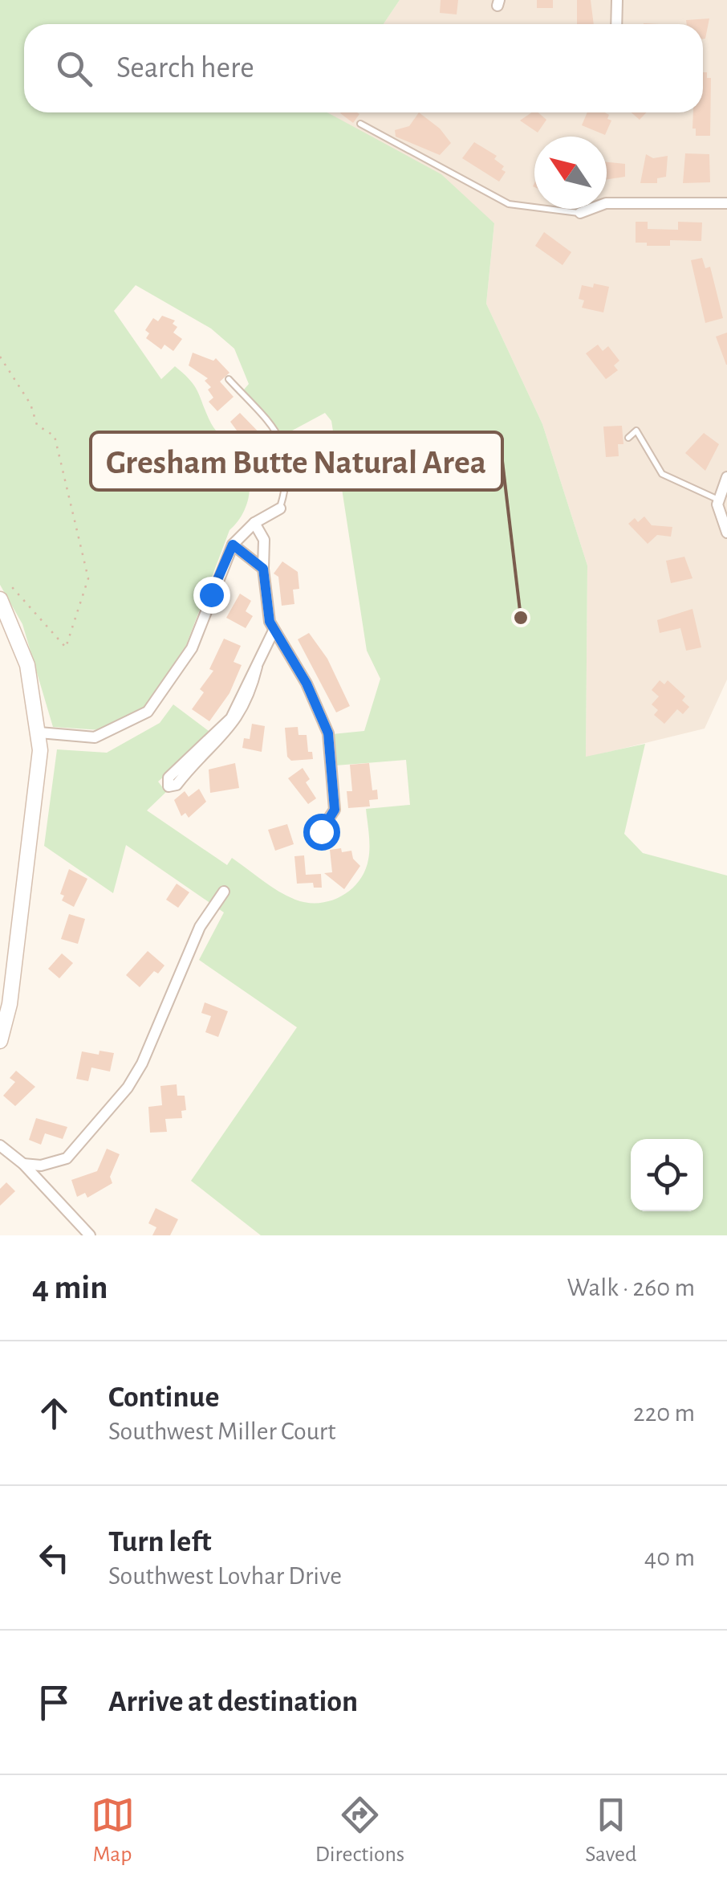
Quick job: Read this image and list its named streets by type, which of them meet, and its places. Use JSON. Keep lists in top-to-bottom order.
{
  "places": ["Gresham Butte Natural Area"],
  "north": "top left",
  "page": {
    "search": "Search here",
    "heading": ["4 min", "Walk · 260 m"],
    "list": [
      ["Continue", "Southwest Miller Court", "220 m"],
      ["Turn left", "Southwest Lovhar Drive", "40 m"],
      "Arrive at destination"
    ],
    "nav": ["Map", "Directions", "Saved"]
  }
}
